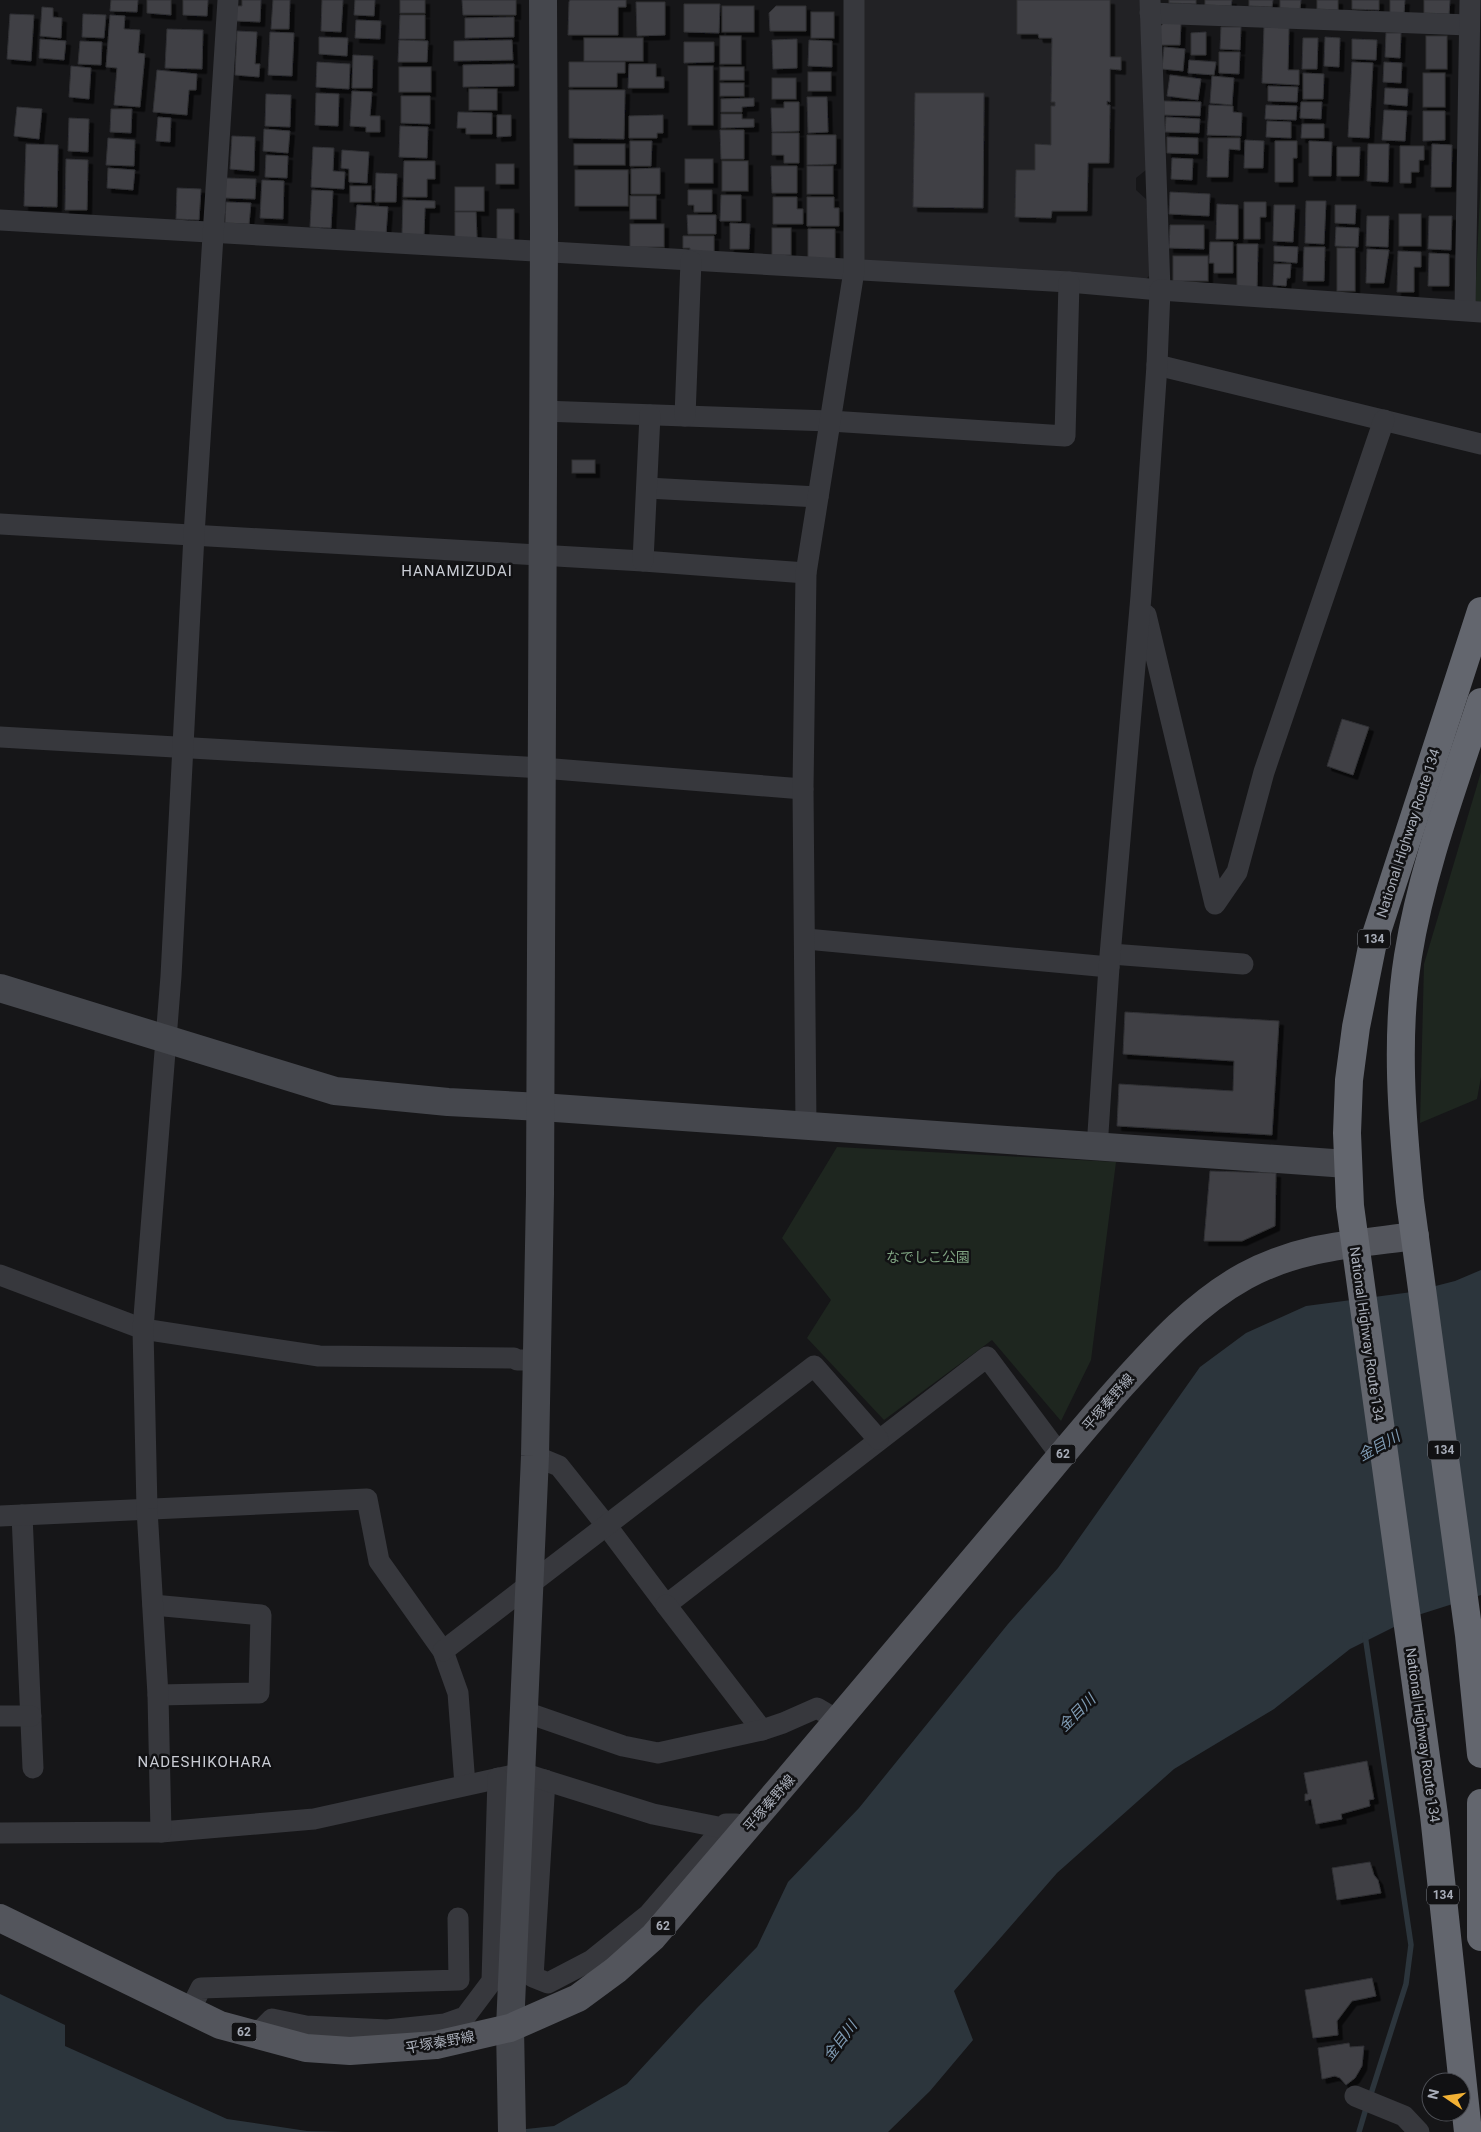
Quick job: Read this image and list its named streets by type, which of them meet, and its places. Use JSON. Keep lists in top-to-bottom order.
{
  "streets": {
    "highway": ["National Highway Route 134", "134"],
    "main road": ["平塚秦野線", "62"]
  },
  "crossings": [
    ["National Highway Route 134", "平塚秦野線"]
  ],
  "districts": ["HANAMIZUDAI", "NADESHIKOHARA"],
  "water": ["金目川"],
  "parks": ["なでしこ公園"],
  "north": "left"
}
